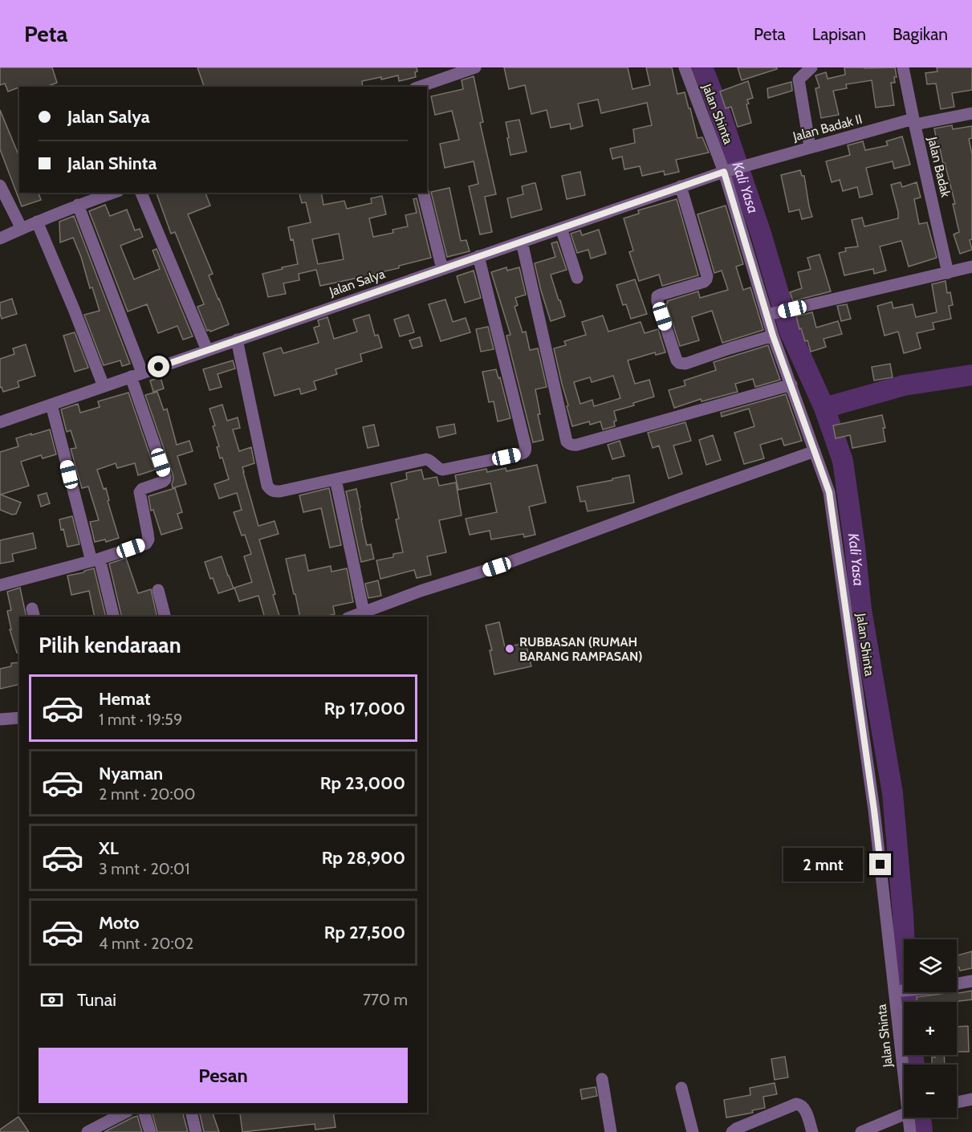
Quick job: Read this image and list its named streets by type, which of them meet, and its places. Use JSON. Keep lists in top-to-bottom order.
{
  "streets": {
    "street": [
      "Jalan Shinta",
      "Jalan Badak II",
      "Jalan Badak",
      "Jalan Salya"
    ]
  },
  "crossings": [
    ["Jalan Shinta", "Jalan Badak II"],
    ["Jalan Shinta", "Jalan Salya"],
    ["Jalan Badak II", "Jalan Badak"],
    ["Jalan Badak II", "Jalan Salya"]
  ],
  "water": ["Kali Yasa"],
  "places": ["RUBBASAN (RUMAH BARANG RAMPASAN)"],
  "page": {
    "header": "Peta",
    "nav": ["Peta", "Lapisan", "Bagikan"],
    "banner": ["Jalan Salya", "Jalan Shinta"],
    "heading": "Pilih kendaraan",
    "list": [
      {
        "name": "Hemat",
        "note": "1 mnt · 19:59",
        "value": "Rp 17,000"
      },
      {
        "name": "Nyaman",
        "note": "2 mnt · 20:00",
        "value": "Rp 23,000"
      },
      {
        "name": "XL",
        "note": "3 mnt · 20:01",
        "value": "Rp 28,900"
      },
      {
        "name": "Moto",
        "note": "4 mnt · 20:02",
        "value": "Rp 27,500"
      }
    ],
    "bubble": "2 mnt",
    "map_buttons": ["+", "−"],
    "pay": ["Tunai", "770 m"],
    "buttons": "Pesan"
  }
}
